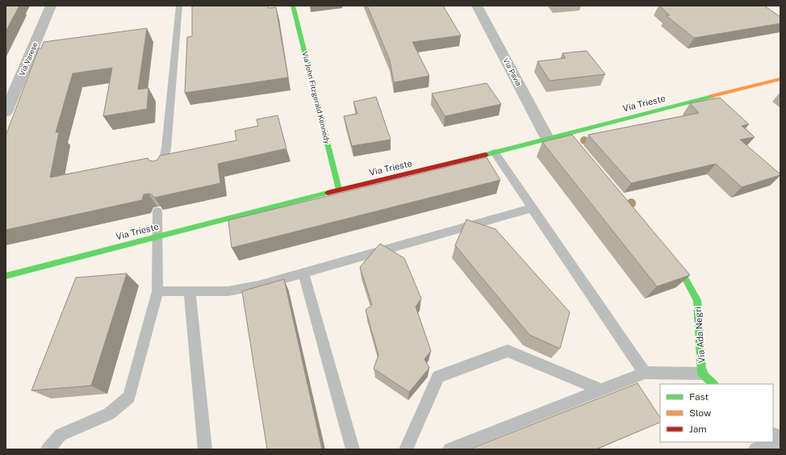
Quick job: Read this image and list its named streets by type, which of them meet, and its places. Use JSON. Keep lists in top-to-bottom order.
{
  "streets": {
    "street": [
      "Via Varese",
      "Via Pavia",
      "Via John Fitzgerald Kennedy",
      "Via Trieste",
      "Via Ada Negri"
    ]
  },
  "crossings": [
    ["Via Pavia", "Via Trieste"],
    ["Via John Fitzgerald Kennedy", "Via Trieste"]
  ],
  "legend": ["Fast", "Slow", "Jam"]
}
